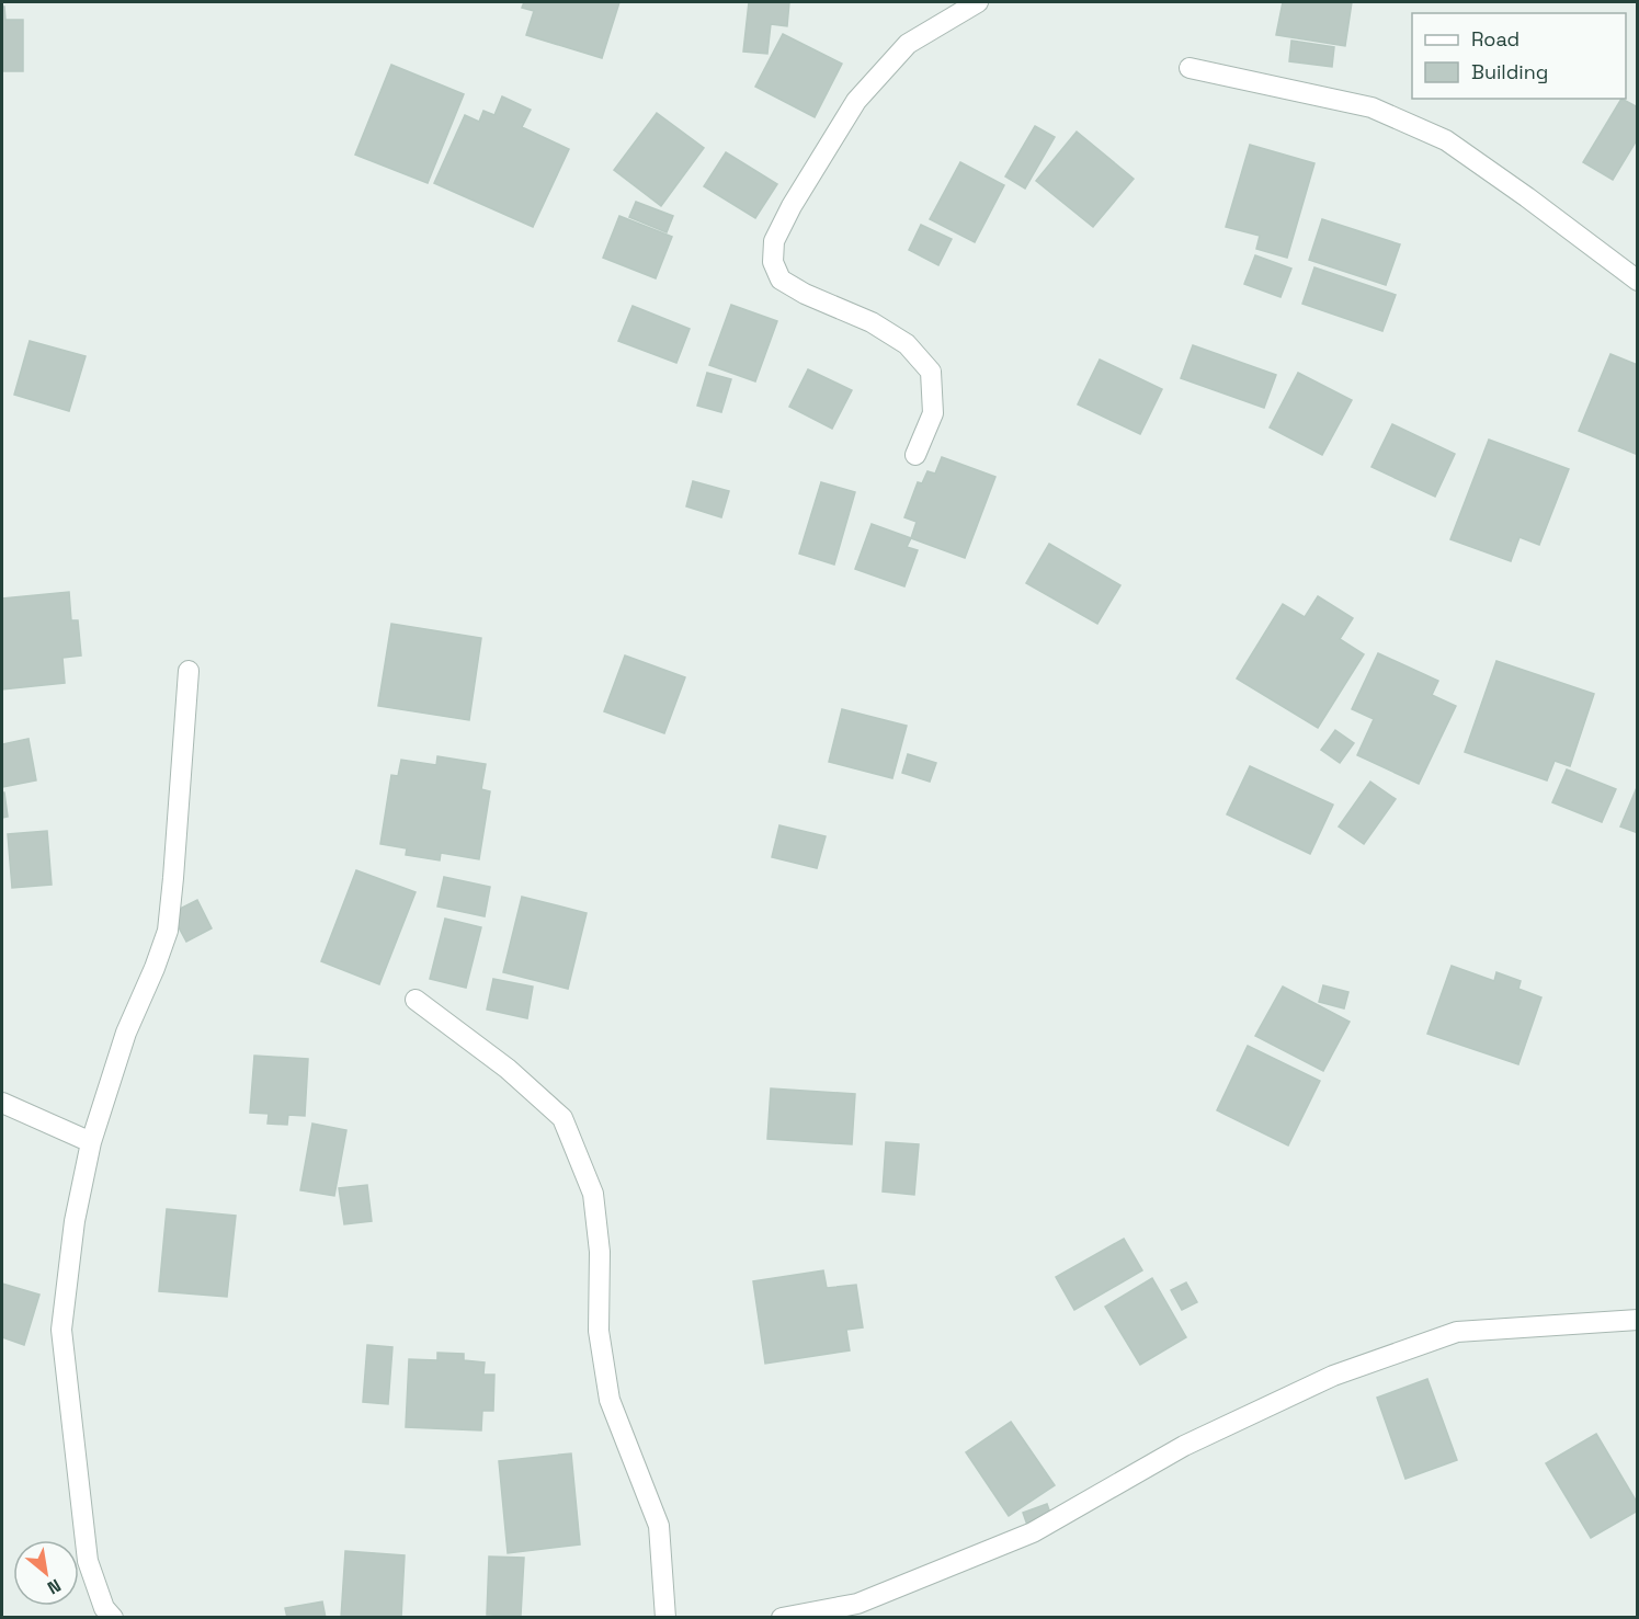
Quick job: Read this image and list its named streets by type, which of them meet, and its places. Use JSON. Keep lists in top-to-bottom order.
{
  "legend": ["Road", "Building"],
  "north": "bottom right"
}
